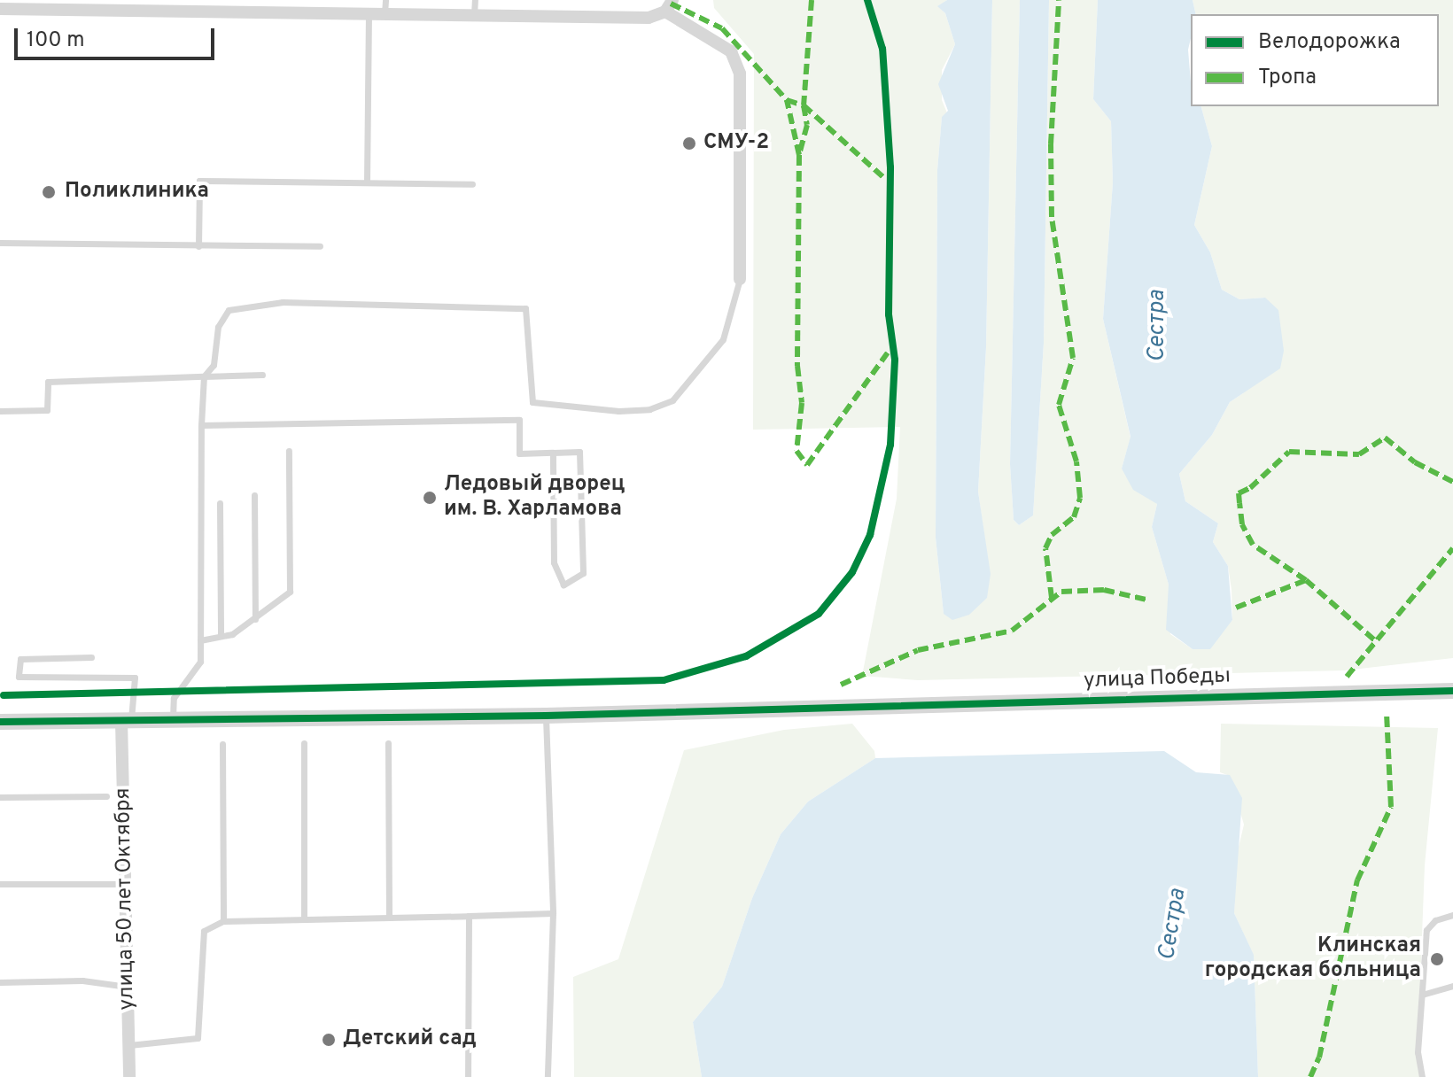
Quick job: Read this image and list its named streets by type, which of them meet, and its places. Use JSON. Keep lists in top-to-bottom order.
{
  "streets": {
    "street": ["улица Победы", "улица 50 лет Октября"]
  },
  "crossings": [
    ["улица Победы", "улица 50 лет Октября"]
  ],
  "water": ["Сестра"],
  "places": [
    "СМУ-2",
    "Поликлиника",
    "Ледовый дворец им. В. Харламова",
    "Клинская городская больница",
    "Детский сад"
  ],
  "legend": ["Велодорожка", "Тропа"],
  "scale_bar": "100 m"
}
